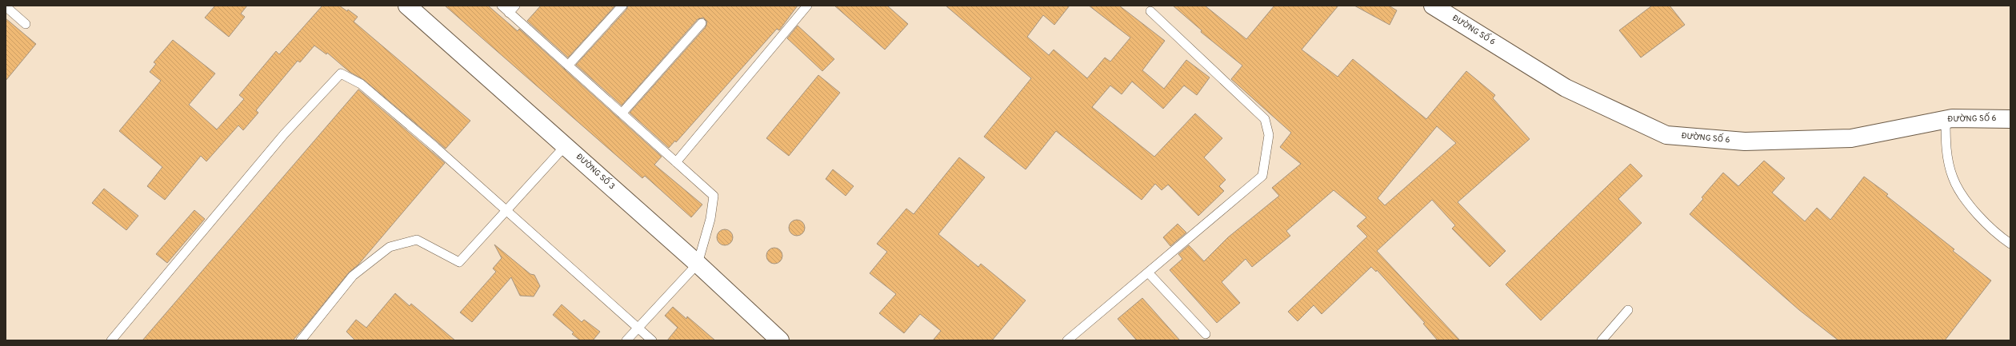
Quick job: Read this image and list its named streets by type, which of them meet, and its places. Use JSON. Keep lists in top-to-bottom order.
{
  "streets": {
    "street": ["ĐƯỜNG SỐ 6", "ĐƯỜNG SỐ 3"]
  }
}
